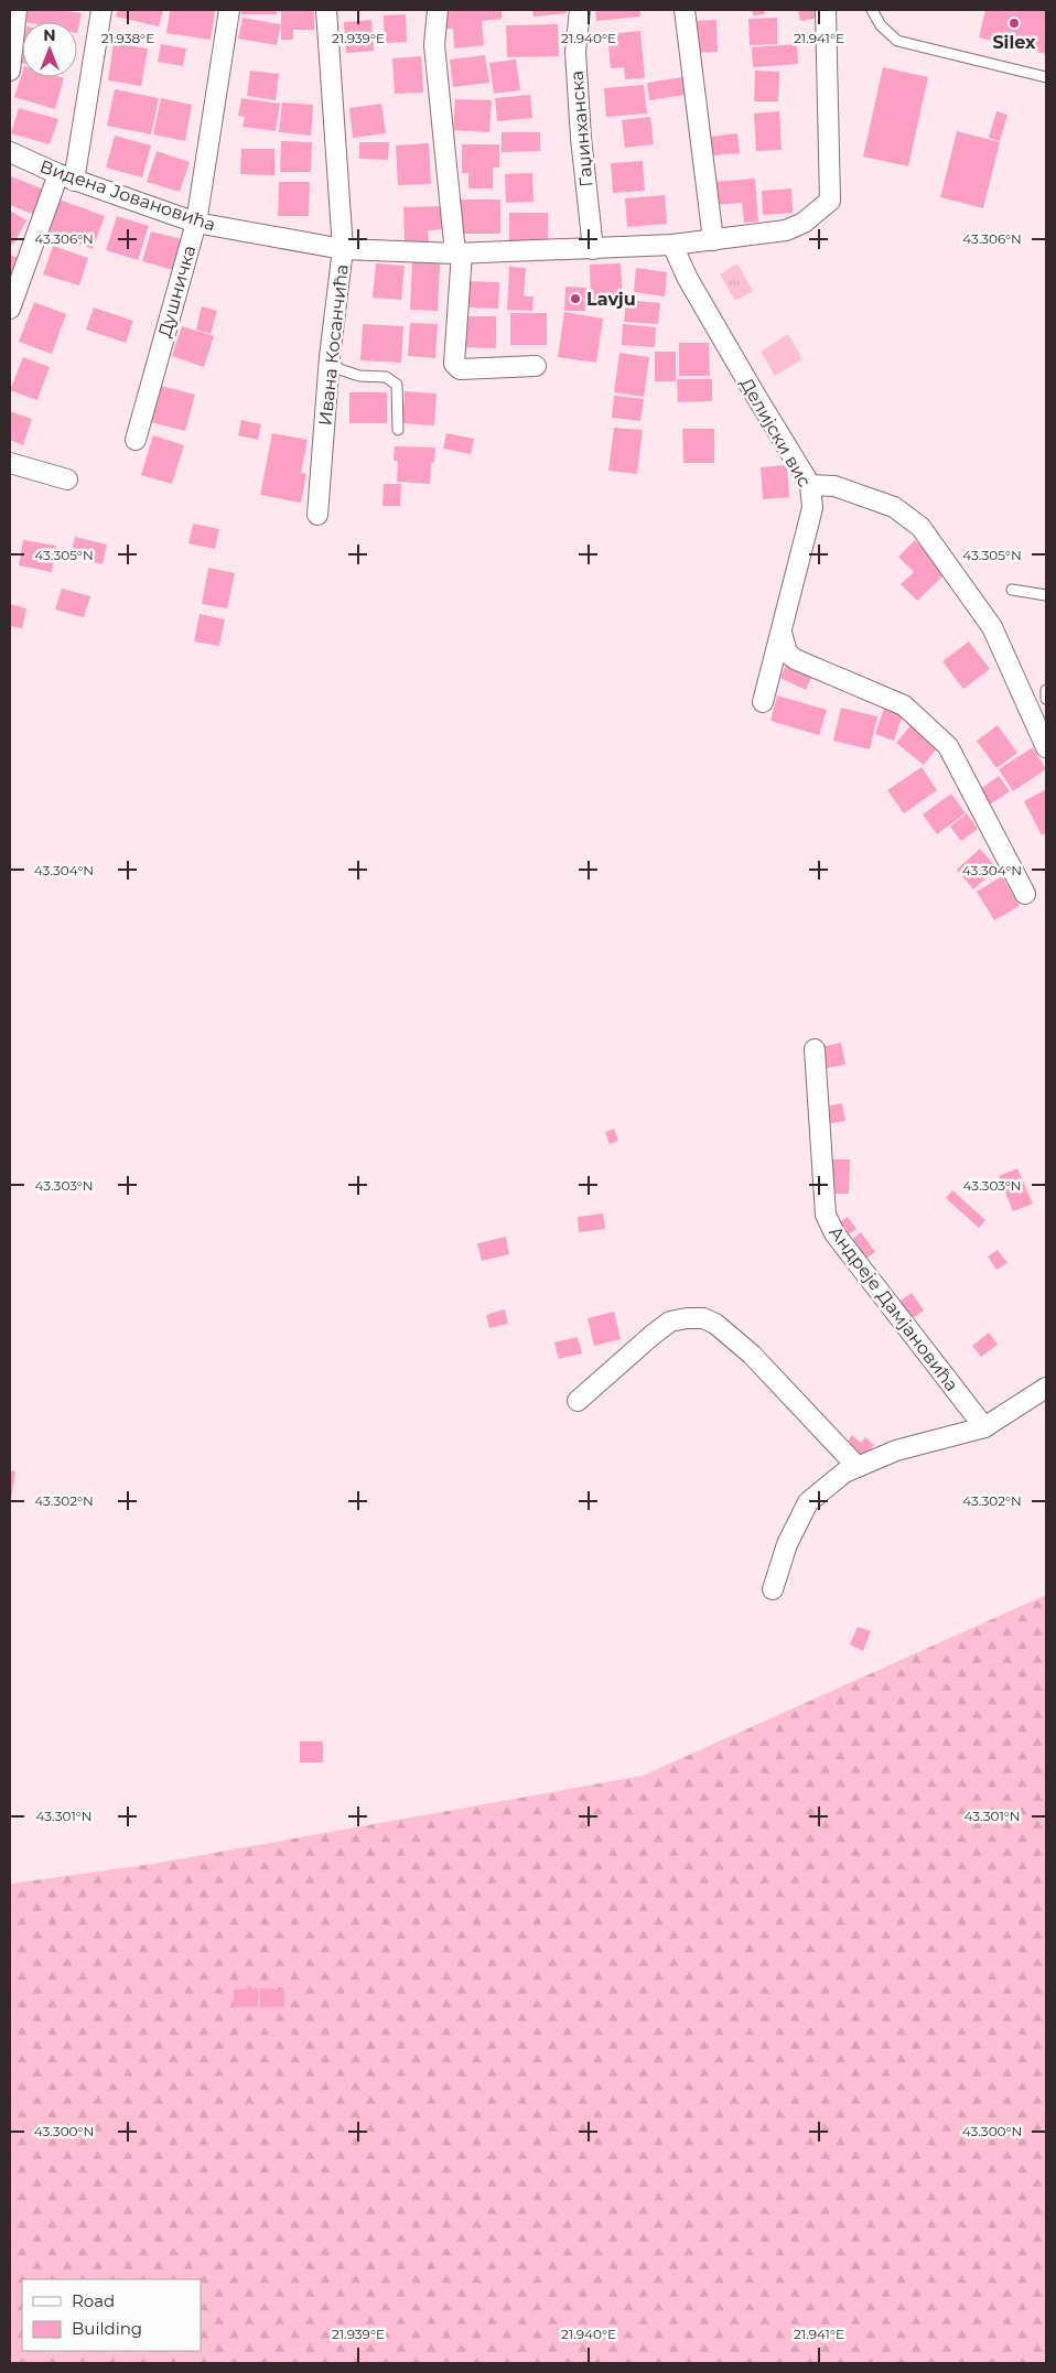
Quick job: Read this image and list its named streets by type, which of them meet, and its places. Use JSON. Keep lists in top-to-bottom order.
{
  "streets": {
    "street": [
      "Гаџинханска",
      "Видена Јовановића",
      "Душничка",
      "Ивана Косанчића",
      "Делијски вис",
      "Андреје Дамјановића"
    ]
  },
  "crossings": [
    ["Гаџинханска", "Видена Јовановића"],
    ["Видена Јовановића", "Душничка"],
    ["Видена Јовановића", "Ивана Косанчића"],
    ["Видена Јовановића", "Делијски вис"]
  ],
  "places": ["Silex", "Lavju"],
  "legend": ["Road", "Building"],
  "north": "top",
  "coordinates": [
    "21.938°E",
    "21.939°E",
    "21.940°E",
    "21.941°E",
    "43.306°N",
    "43.305°N",
    "43.304°N",
    "43.303°N",
    "43.302°N",
    "43.301°N",
    "43.300°N"
  ]
}
